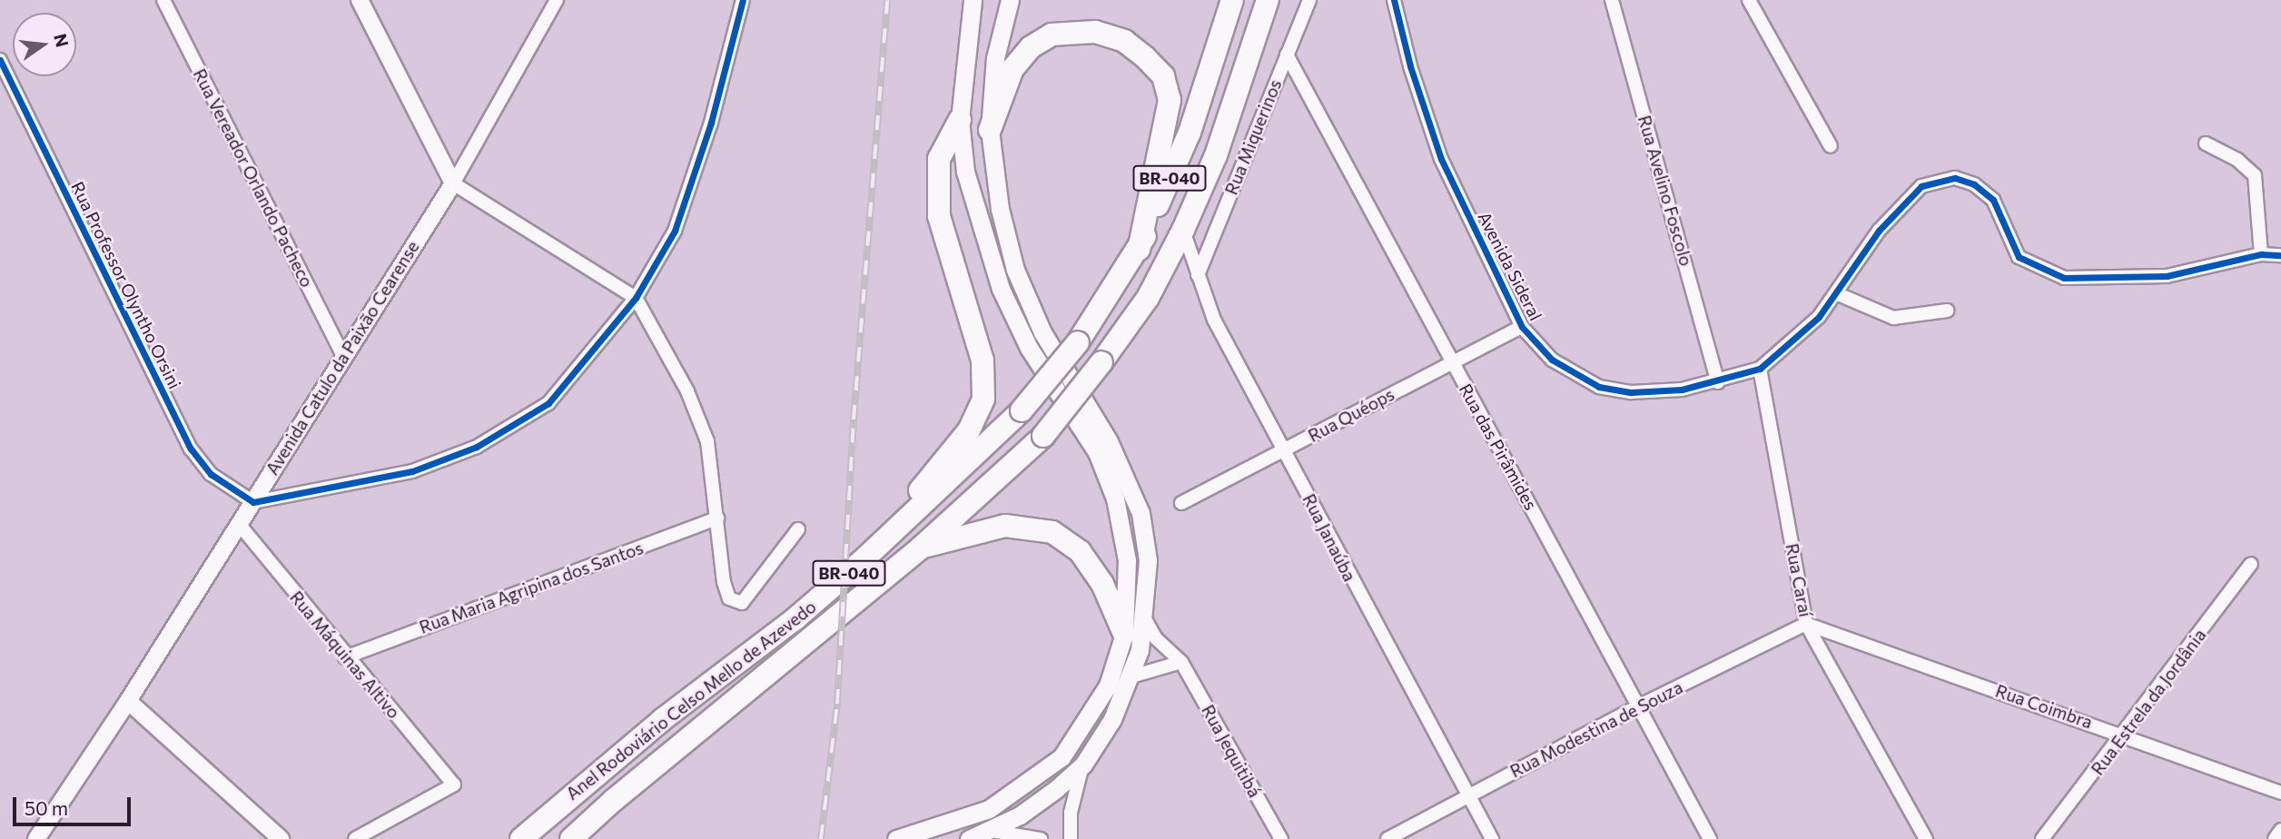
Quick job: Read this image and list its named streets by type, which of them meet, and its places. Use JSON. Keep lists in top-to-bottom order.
{
  "streets": {
    "highway": ["BR-040", "Anel Rodoviário Celso Mello de Azevedo"],
    "street": [
      "Rua Miquerinos",
      "Rua Vereador Orlando Pacheco",
      "Rua Avelino Foscolo",
      "Avenida Sideral",
      "Rua Professor Olyntho Orsini",
      "Avenida Catulo da Paixão Cearense",
      "Rua Quéops",
      "Rua das Pirâmides",
      "Rua Janaúba",
      "Rua Caraí",
      "Rua Maria Agripina dos Santos",
      "Rua Máquinas Altivo",
      "Rua Estrela da Jordânia",
      "Rua Coimbra",
      "Rua Modestina de Souza",
      "Rua Jequitibá"
    ]
  },
  "crossings": [
    ["Rua Miquerinos", "Rua das Pirâmides"],
    ["Rua Miquerinos", "Rua Janaúba"],
    ["Rua Vereador Orlando Pacheco", "Avenida Catulo da Paixão Cearense"],
    ["Rua Avelino Foscolo", "Avenida Sideral"],
    ["Avenida Sideral", "Rua Quéops"],
    ["Avenida Sideral", "Rua Caraí"],
    ["Rua Professor Olyntho Orsini", "Avenida Catulo da Paixão Cearense"],
    ["Avenida Catulo da Paixão Cearense", "Rua Máquinas Altivo"],
    ["Rua Quéops", "Rua das Pirâmides"],
    ["Rua Quéops", "Rua Janaúba"],
    ["Rua das Pirâmides", "Rua Modestina de Souza"],
    ["Rua Janaúba", "Anel Rodoviário Celso Mello de Azevedo"],
    ["Rua Janaúba", "Rua Modestina de Souza"],
    ["Rua Caraí", "Rua Coimbra"],
    ["Rua Caraí", "Rua Modestina de Souza"],
    ["Rua Maria Agripina dos Santos", "Rua Máquinas Altivo"],
    ["Rua Estrela da Jordânia", "Rua Coimbra"],
    ["Rua Coimbra", "Rua Modestina de Souza"]
  ],
  "scale_bar": "50 m",
  "north": "right"
}
